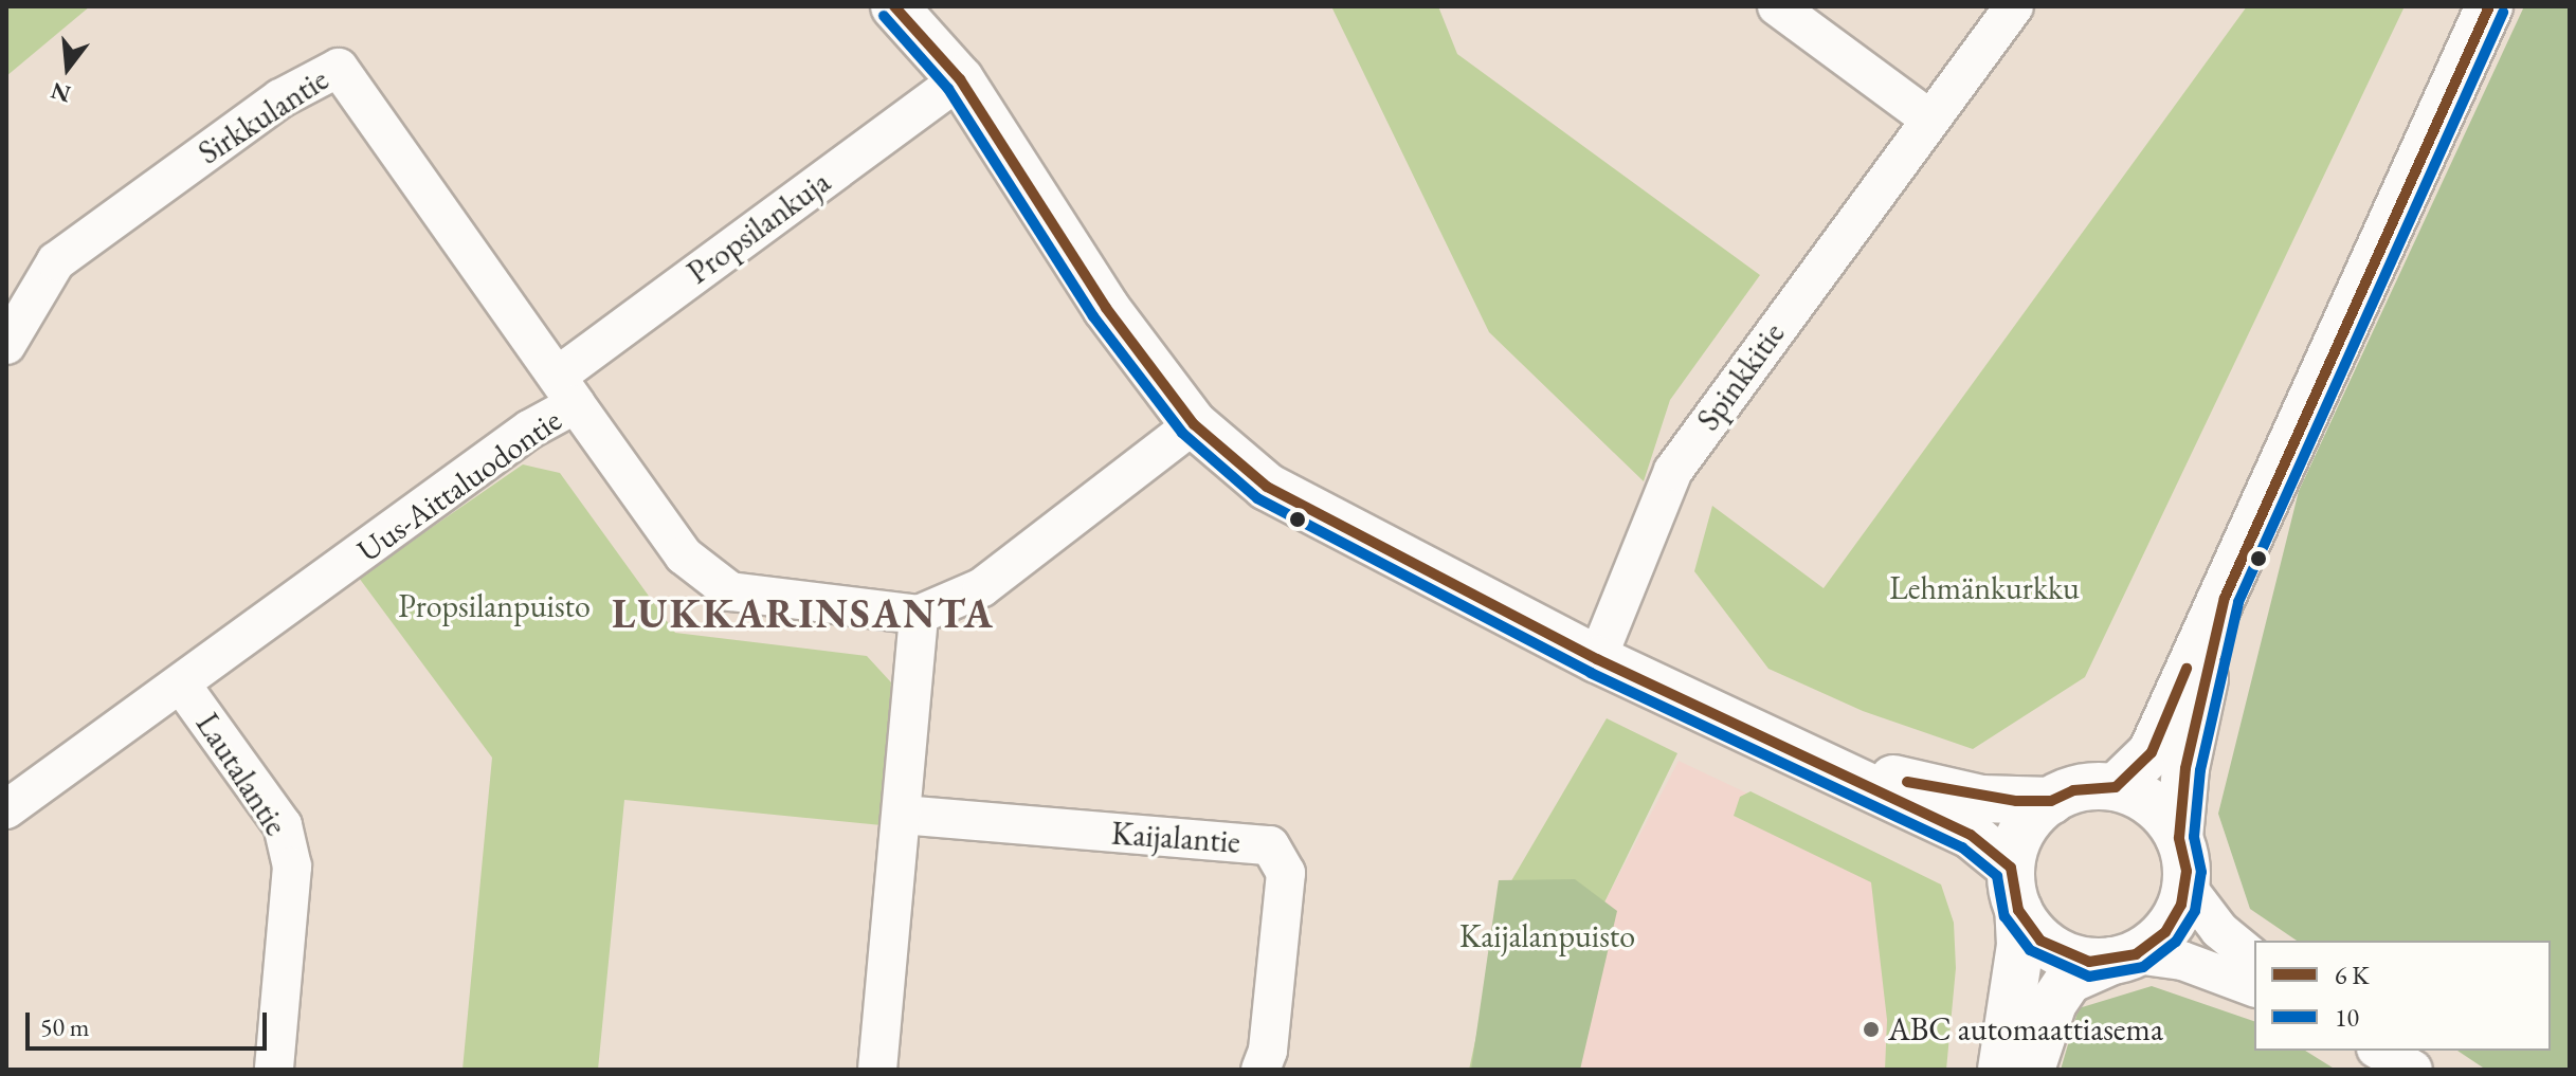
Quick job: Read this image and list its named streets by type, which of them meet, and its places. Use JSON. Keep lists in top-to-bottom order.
{
  "streets": {
    "street": [
      "Sirkkulantie",
      "Propsilankuja",
      "Spinkkitie",
      "Uus-Aittaluodontie",
      "Lautalantie",
      "Kaijalantie"
    ]
  },
  "crossings": [
    ["Sirkkulantie", "Propsilankuja"],
    ["Sirkkulantie", "Uus-Aittaluodontie"],
    ["Propsilankuja", "Uus-Aittaluodontie"],
    ["Uus-Aittaluodontie", "Lautalantie"]
  ],
  "districts": ["LUKKARINSANTA"],
  "parks": ["Lehmänkurkku", "Propsilanpuisto", "Kaijalanpuisto"],
  "places": ["ABC automaattiasema"],
  "lines": ["transit line 10"],
  "legend": ["6 K", "10"],
  "scale_bar": "50 m",
  "north": "bottom"
}
